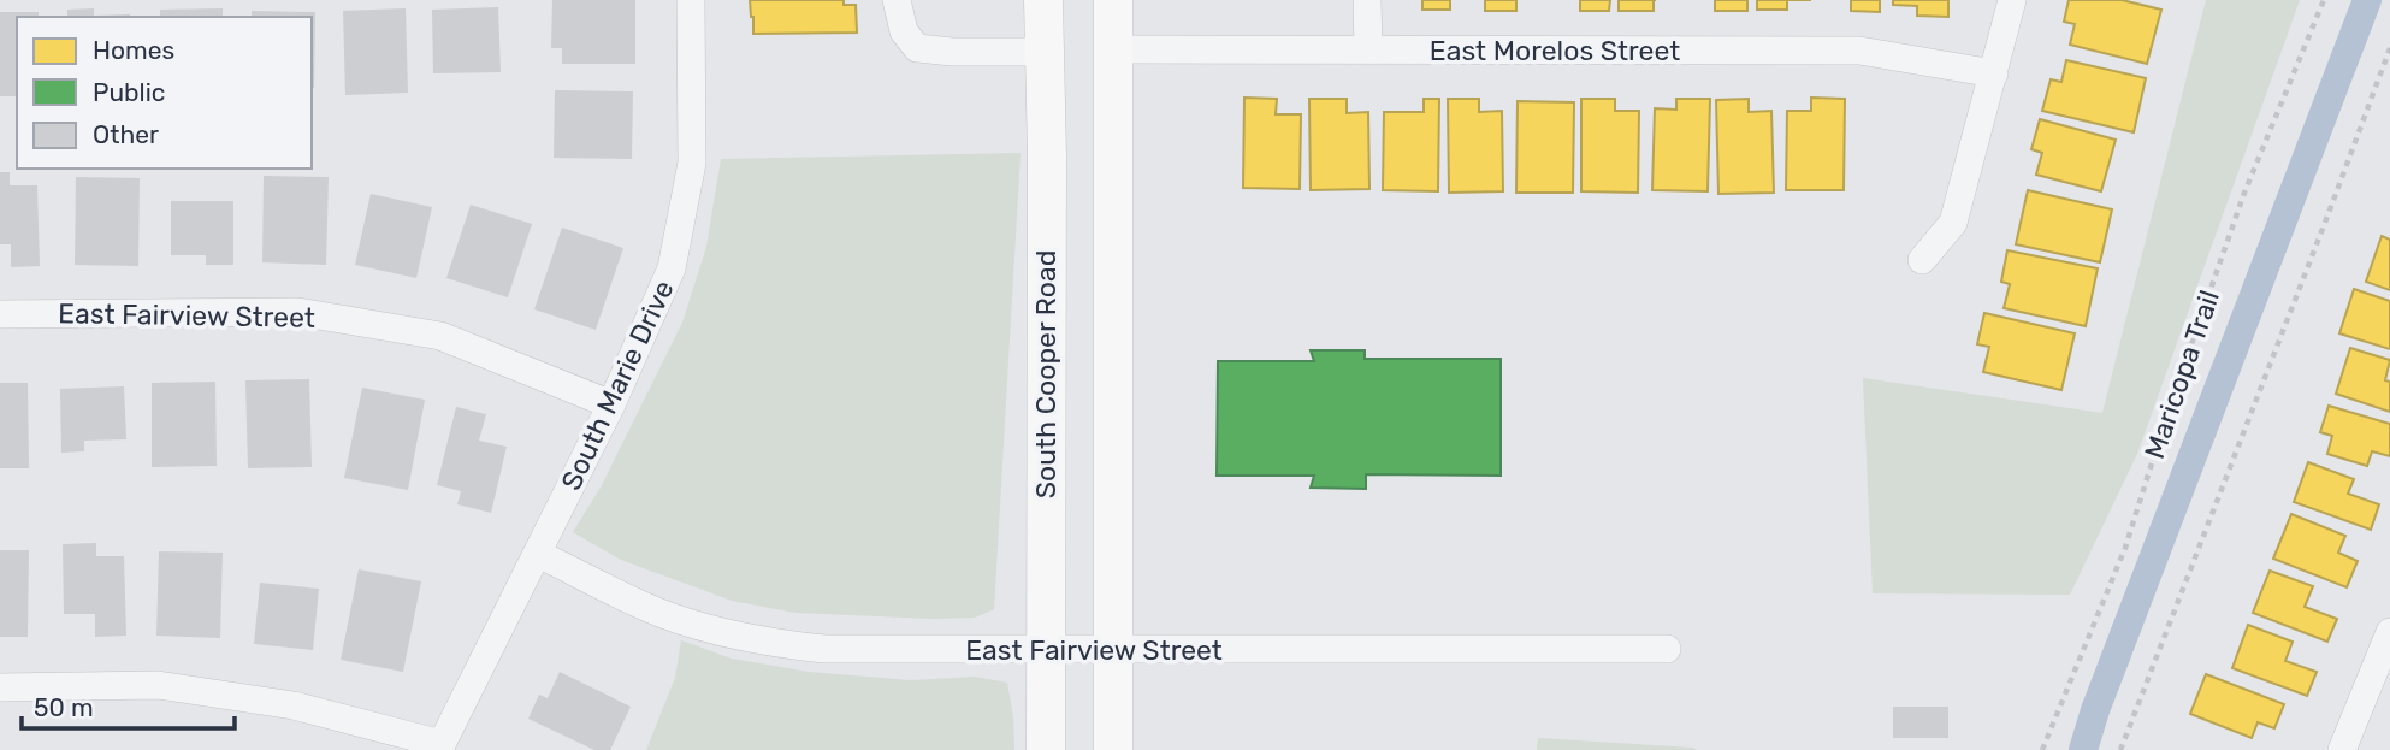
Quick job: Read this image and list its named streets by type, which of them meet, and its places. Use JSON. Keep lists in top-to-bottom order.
{
  "streets": {
    "main road": ["South Cooper Road"],
    "street": ["East Morelos Street", "East Fairview Street", "South Marie Drive"],
    "path": ["Maricopa Trail"]
  },
  "crossings": [
    ["East Fairview Street", "South Cooper Road"],
    ["East Fairview Street", "South Marie Drive"]
  ],
  "legend": ["Homes", "Public", "Other"],
  "scale_bar": "50 m"
}
